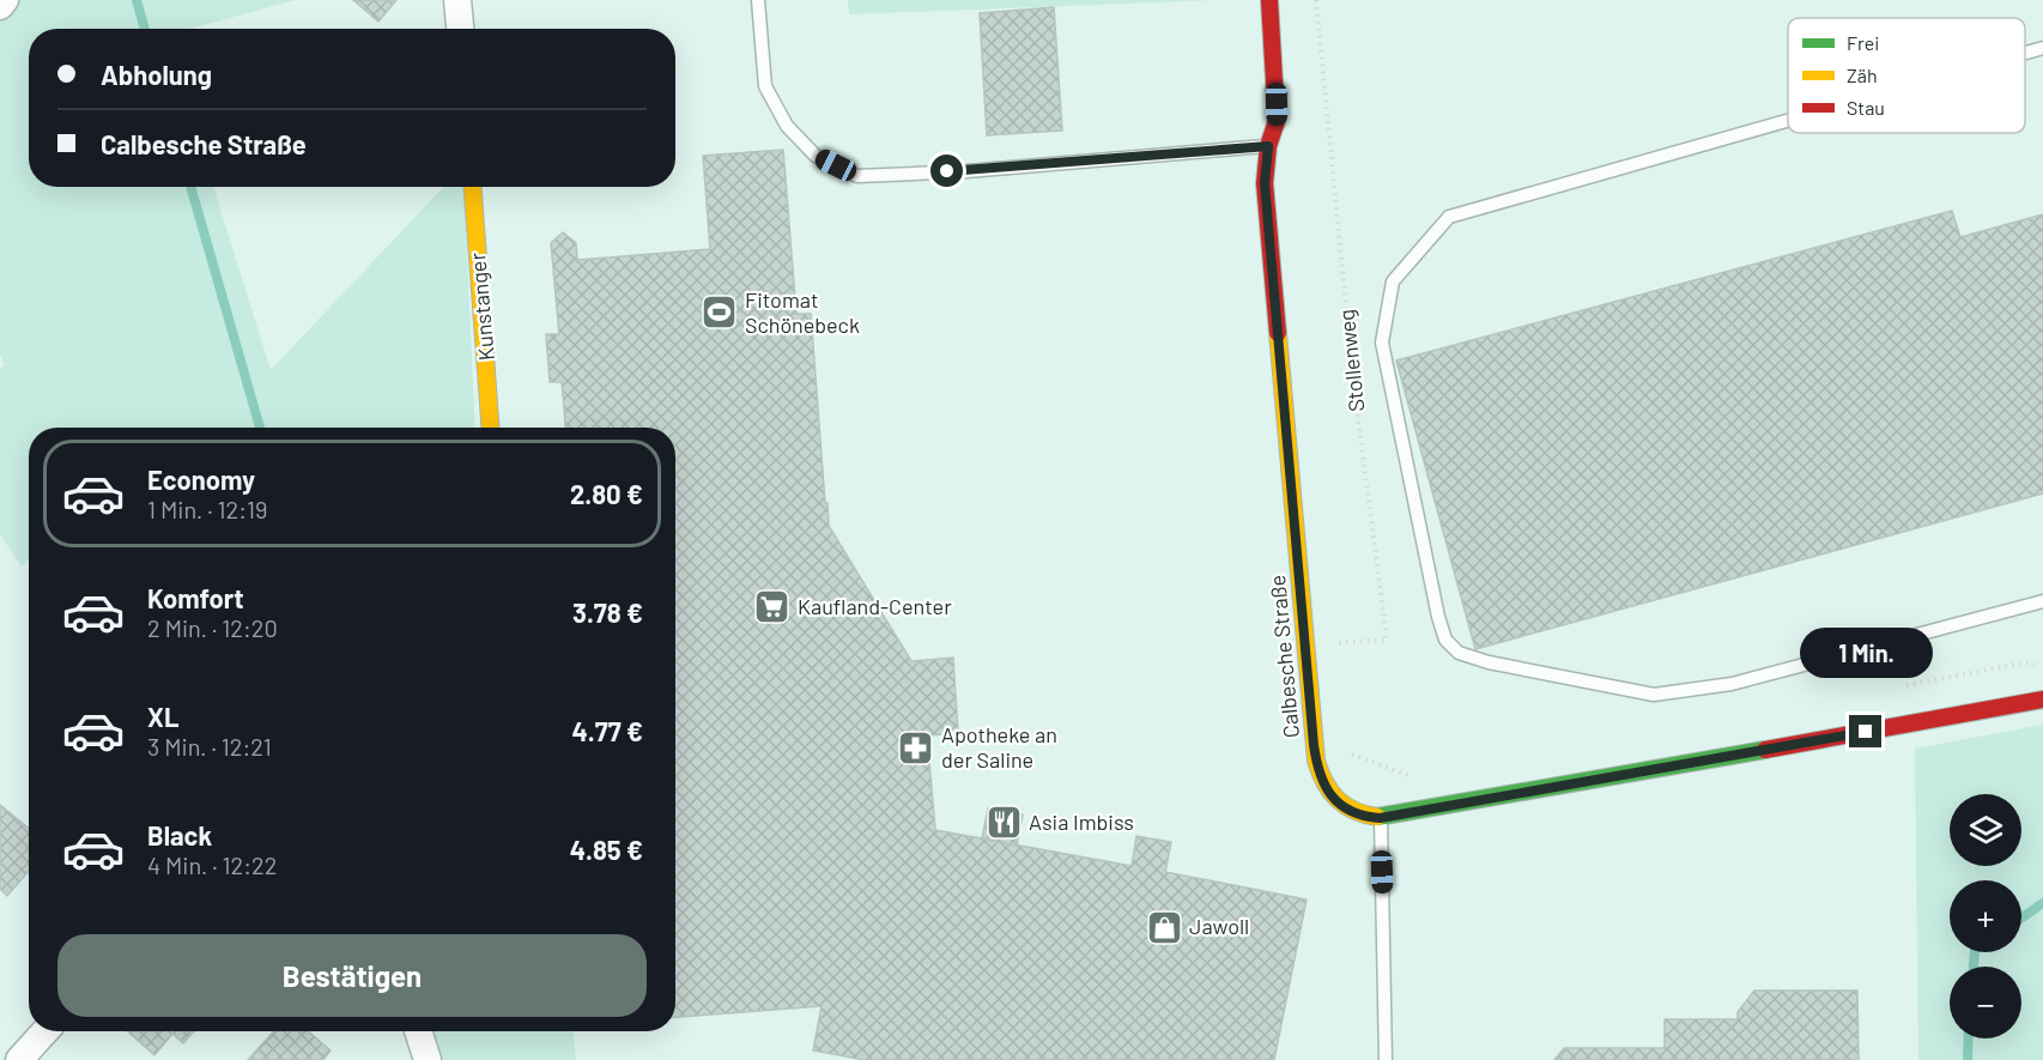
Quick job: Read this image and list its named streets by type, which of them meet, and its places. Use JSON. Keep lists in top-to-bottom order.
{
  "streets": {
    "street": ["Kunstanger", "Calbesche Straße"],
    "path": ["Stollenweg"]
  },
  "crossings": [
    ["Stollenweg", "Calbesche Straße"]
  ],
  "places": {
    "sports": ["Fitomat Schönebeck"],
    "supermarket": ["Kaufland-Center"],
    "pharmacy": ["Apotheke an der Saline"],
    "restaurant": ["Asia Imbiss"],
    "shop": ["Jawoll"]
  },
  "legend": ["Frei", "Zäh", "Stau"],
  "page": {
    "banner": ["Abholung", "Calbesche Straße"],
    "list": [
      {
        "name": "Economy",
        "note": "1 Min. · 12:19",
        "value": "2.80 €"
      },
      {
        "name": "Komfort",
        "note": "2 Min. · 12:20",
        "value": "3.78 €"
      },
      {
        "name": "XL",
        "note": "3 Min. · 12:21",
        "value": "4.77 €"
      },
      {
        "name": "Black",
        "note": "4 Min. · 12:22",
        "value": "4.85 €"
      }
    ],
    "bubble": "1 Min.",
    "map_buttons": ["+", "−"],
    "buttons": "Bestätigen"
  }
}
